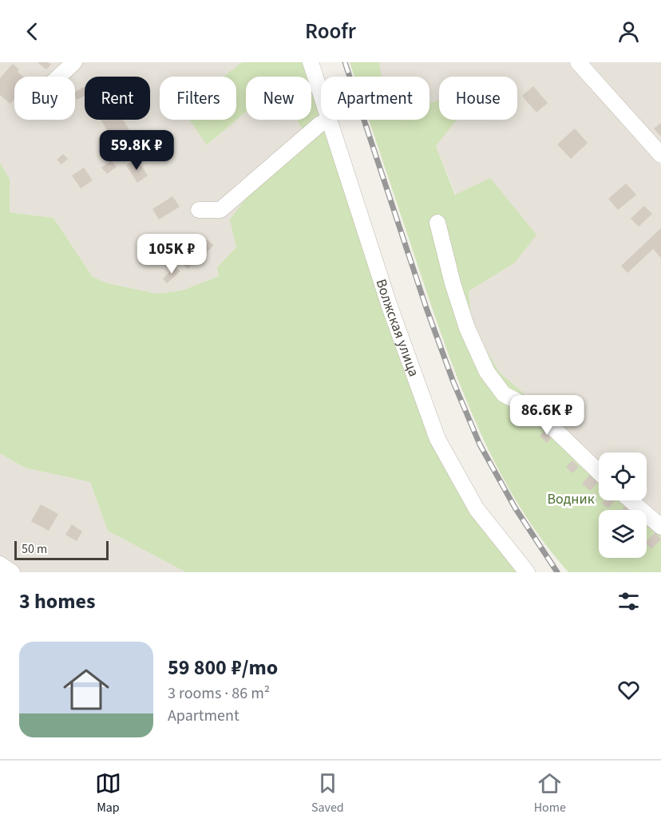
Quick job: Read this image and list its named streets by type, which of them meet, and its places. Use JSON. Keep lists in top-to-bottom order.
{
  "streets": {
    "street": ["Волжская улица"]
  },
  "parks": ["Водник"],
  "scale_bar": "50 m",
  "page": {
    "header": "Roofr",
    "chip": [
      "Buy",
      "Rent",
      "Filters",
      "New",
      "Apartment",
      "House"
    ],
    "price": ["59.8K ₽", "105K ₽", "86.6K ₽"],
    "scale": "50 m",
    "heading": "3 homes",
    "list": [
      {
        "name": "59 800 ₽/mo",
        "note": "3 rooms · 86 m² · Apartment"
      }
    ],
    "tabs": ["Map", "Saved", "Home"]
  }
}
